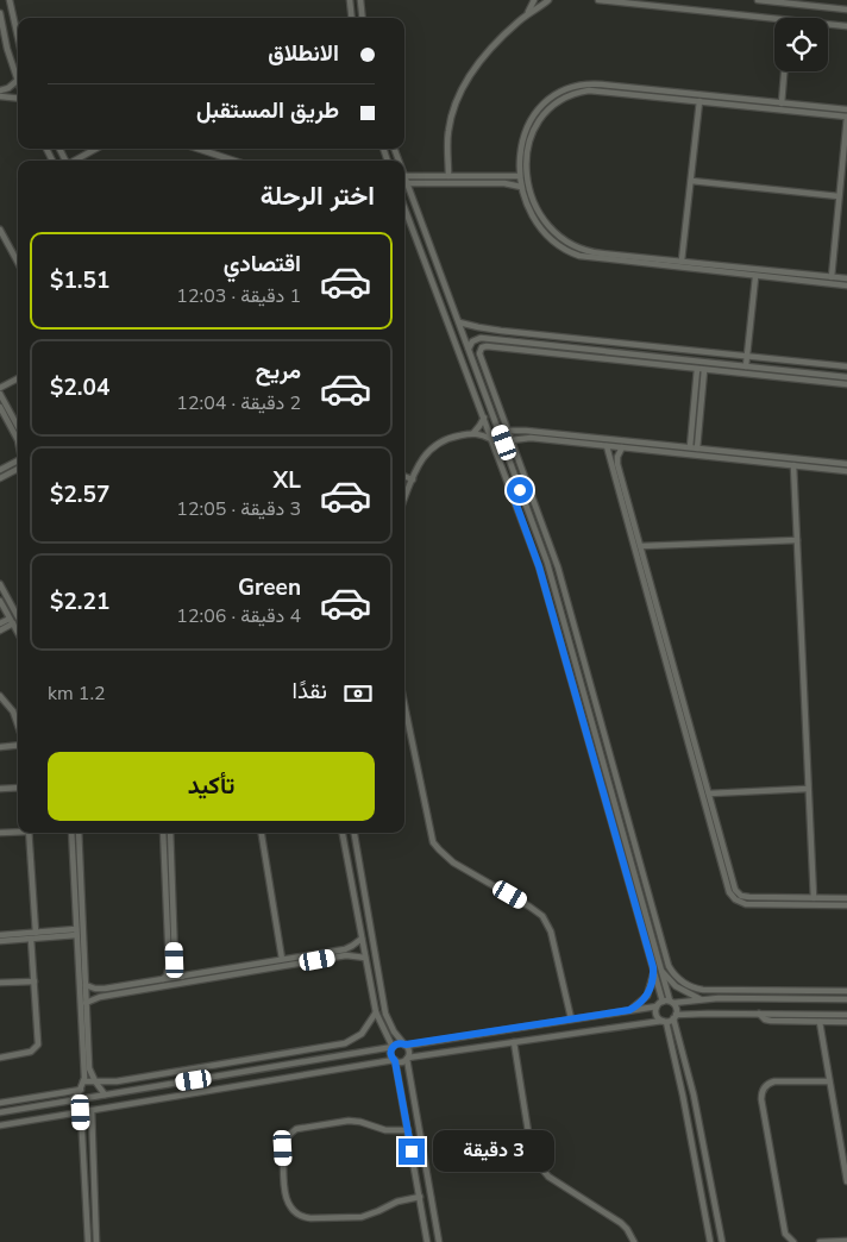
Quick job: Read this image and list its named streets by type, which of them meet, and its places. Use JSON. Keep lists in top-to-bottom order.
{
  "page": {
    "banner": ["الانطلاق", "طريق المستقبل"],
    "heading": "اختر الرحلة",
    "list": [
      {
        "name": "اقتصادي",
        "note": "1 دقيقة · 12:03",
        "value": "$1.51"
      },
      {
        "name": "مريح",
        "note": "2 دقيقة · 12:04",
        "value": "$2.04"
      },
      {
        "name": "XL",
        "note": "3 دقيقة · 12:05",
        "value": "$2.57"
      },
      {
        "name": "Green",
        "note": "4 دقيقة · 12:06",
        "value": "$2.21"
      }
    ],
    "pay": ["نقدًا", "1.2 km"],
    "buttons": "تأكيد",
    "bubble": "3 دقيقة"
  }
}
